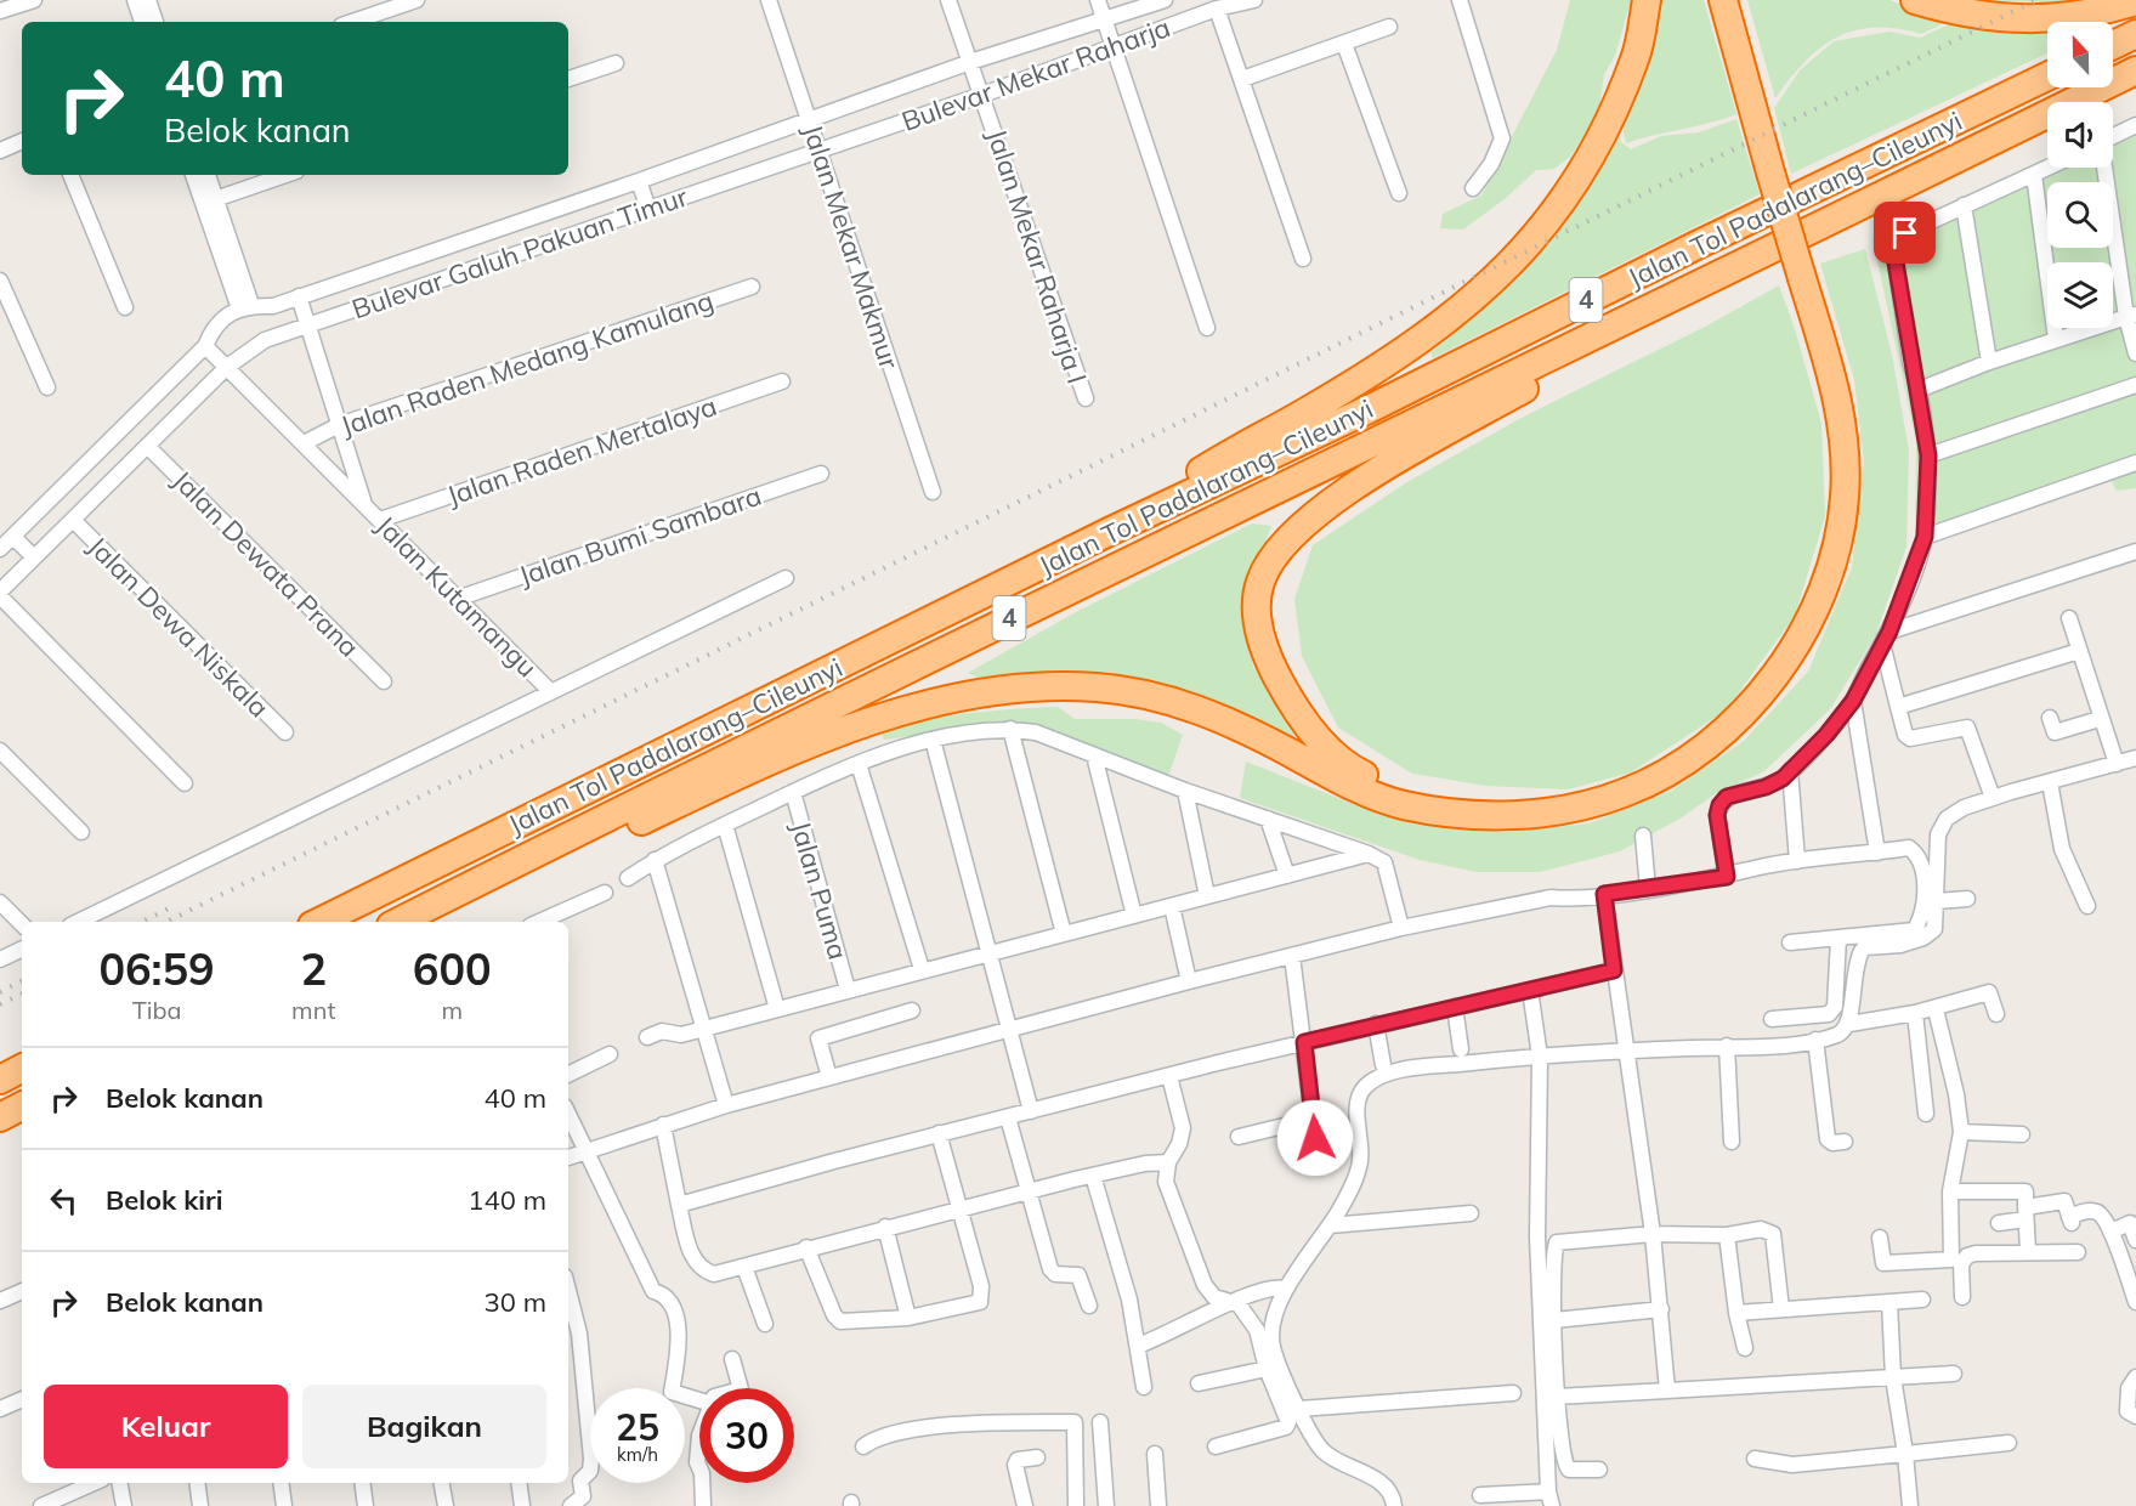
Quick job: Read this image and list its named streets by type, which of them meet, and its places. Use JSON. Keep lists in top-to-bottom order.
{
  "streets": {
    "highway": ["Jalan Tol Padalarang–Cileunyi", "4"],
    "street": [
      "Bulevar Mekar Raharja",
      "Jalan Mekar Makmur",
      "Bulevar Galuh Pakuan Timur",
      "Jalan Mekar Raharja I",
      "Jalan Raden Medang Kamulang",
      "Jalan Raden Mertalaya",
      "Jalan Bumi Sambara",
      "Jalan Dewata Prana",
      "Jalan Kutamangu",
      "Jalan Dewa Niskala",
      "Jalan Puma"
    ]
  },
  "crossings": [
    ["Bulevar Mekar Raharja", "Jalan Mekar Makmur"],
    ["Bulevar Mekar Raharja", "Bulevar Galuh Pakuan Timur"],
    ["Bulevar Mekar Raharja", "Jalan Mekar Raharja I"],
    ["Jalan Mekar Makmur", "Bulevar Galuh Pakuan Timur"],
    ["Bulevar Galuh Pakuan Timur", "Jalan Dewata Prana"],
    ["Bulevar Galuh Pakuan Timur", "Jalan Kutamangu"],
    ["Bulevar Galuh Pakuan Timur", "Jalan Dewa Niskala"],
    ["Jalan Raden Medang Kamulang", "Jalan Kutamangu"],
    ["Jalan Raden Mertalaya", "Jalan Kutamangu"],
    ["Jalan Bumi Sambara", "Jalan Kutamangu"]
  ],
  "north": "top",
  "page": {
    "turn": ["40 m", "Belok kanan"],
    "eta": [
      "06:59",
      "Tiba",
      "2",
      "mnt",
      "600",
      "m"
    ],
    "list": [
      {
        "name": "Belok kanan",
        "value": "40 m"
      },
      {
        "name": "Belok kiri",
        "value": "140 m"
      },
      {
        "name": "Belok kanan",
        "value": "30 m"
      }
    ],
    "buttons": ["Keluar", "Bagikan"],
    "speed": "25 km/h",
    "limit": "30"
  }
}
